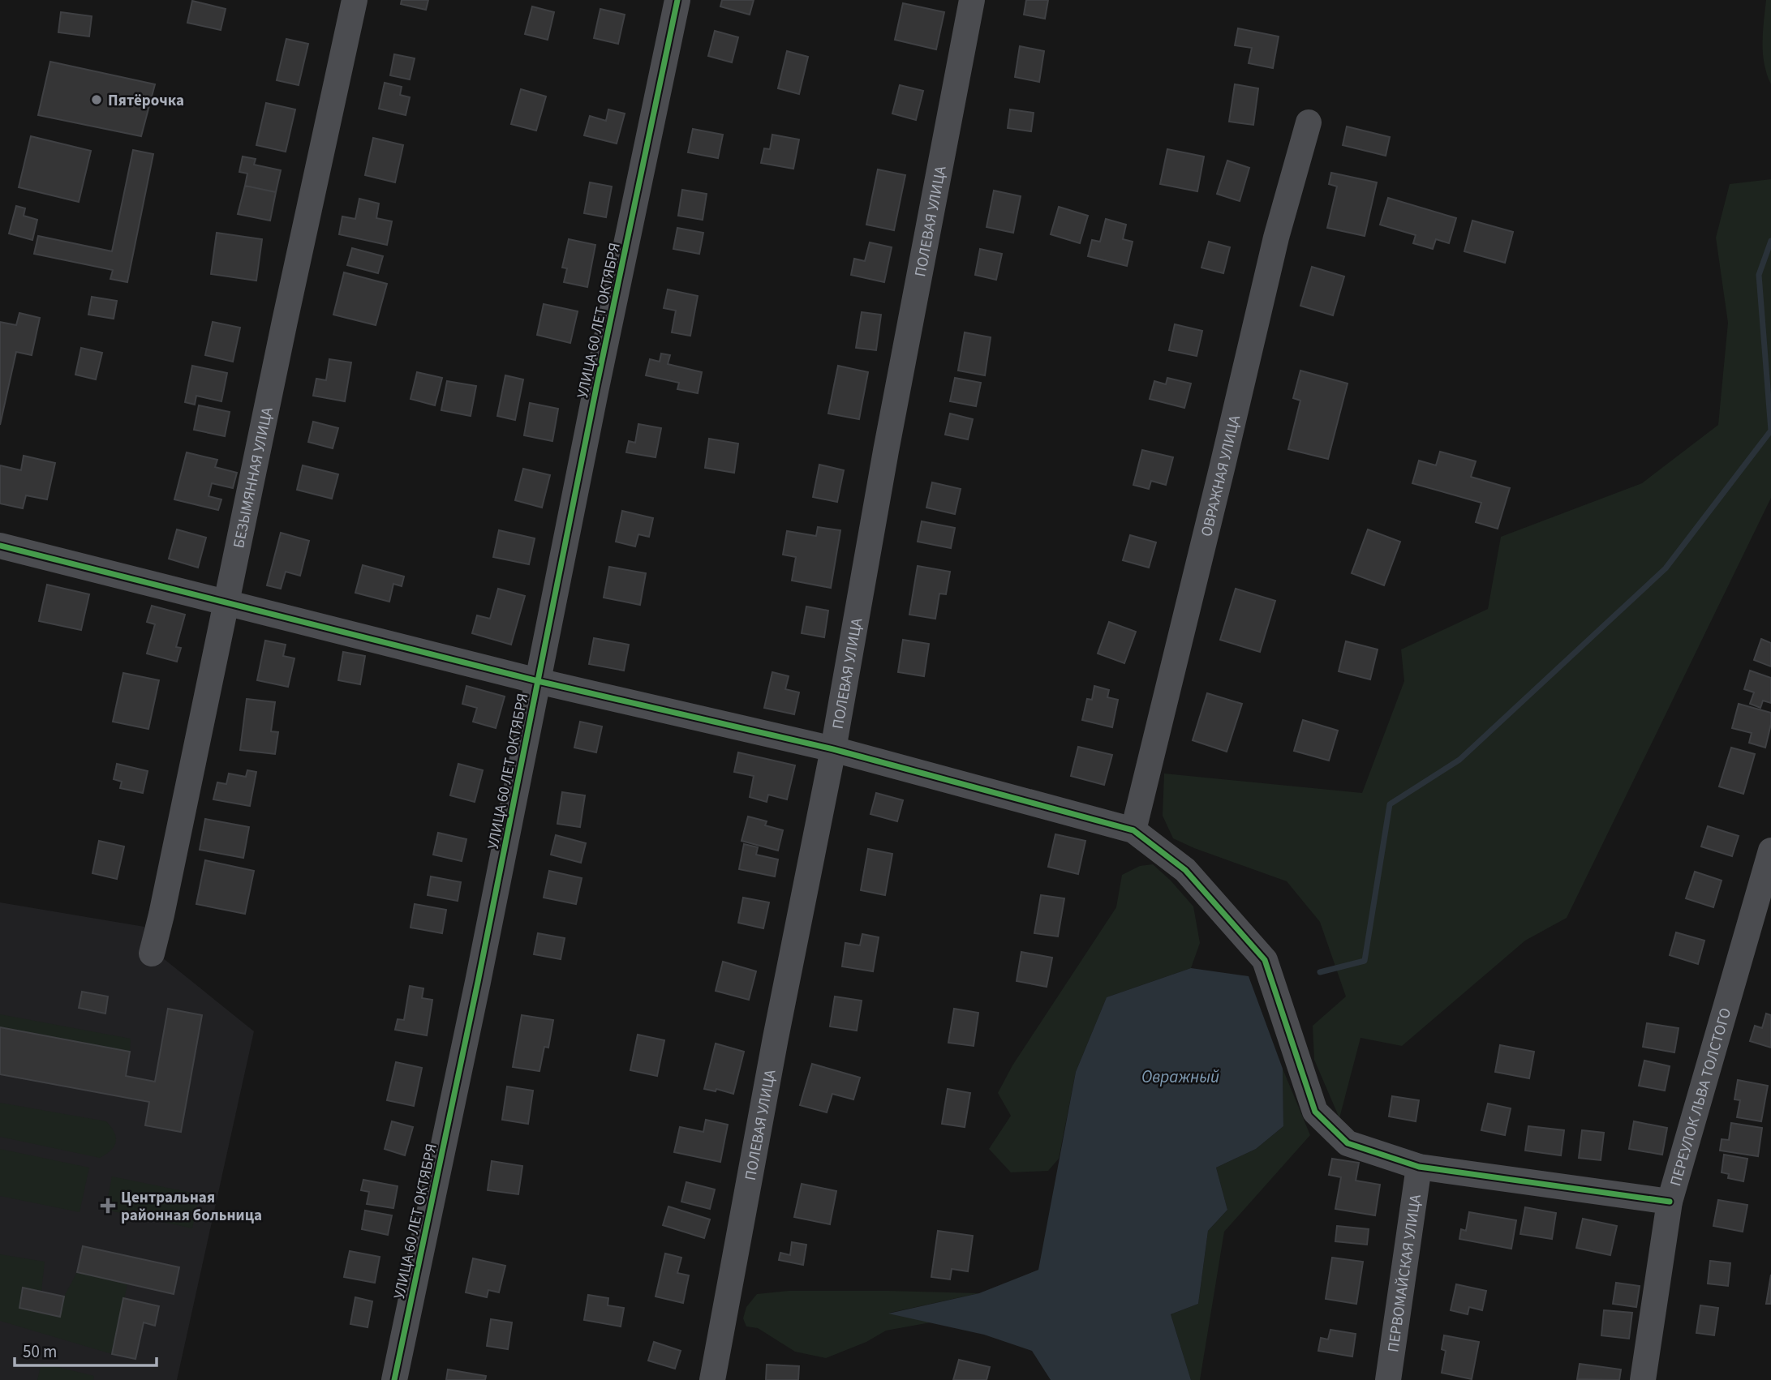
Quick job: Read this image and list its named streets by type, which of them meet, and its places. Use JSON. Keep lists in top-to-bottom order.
{
  "streets": {
    "street": [
      "ПОЛЕВАЯ УЛИЦА",
      "УЛИЦА 60 ЛЕТ ОКТЯБРЯ",
      "ОВРАЖНАЯ УЛИЦА",
      "БЕЗЫМЯННАЯ УЛИЦА",
      "ПЕРЕУЛОК ЛЬВА ТОЛСТОГО",
      "ПЕРВОМАЙСКАЯ УЛИЦА"
    ]
  },
  "water": ["Овражный"],
  "places": {
    "other": ["Пятёрочка"],
    "health": ["Центральная районная больница"]
  },
  "scale_bar": "50 m"
}
